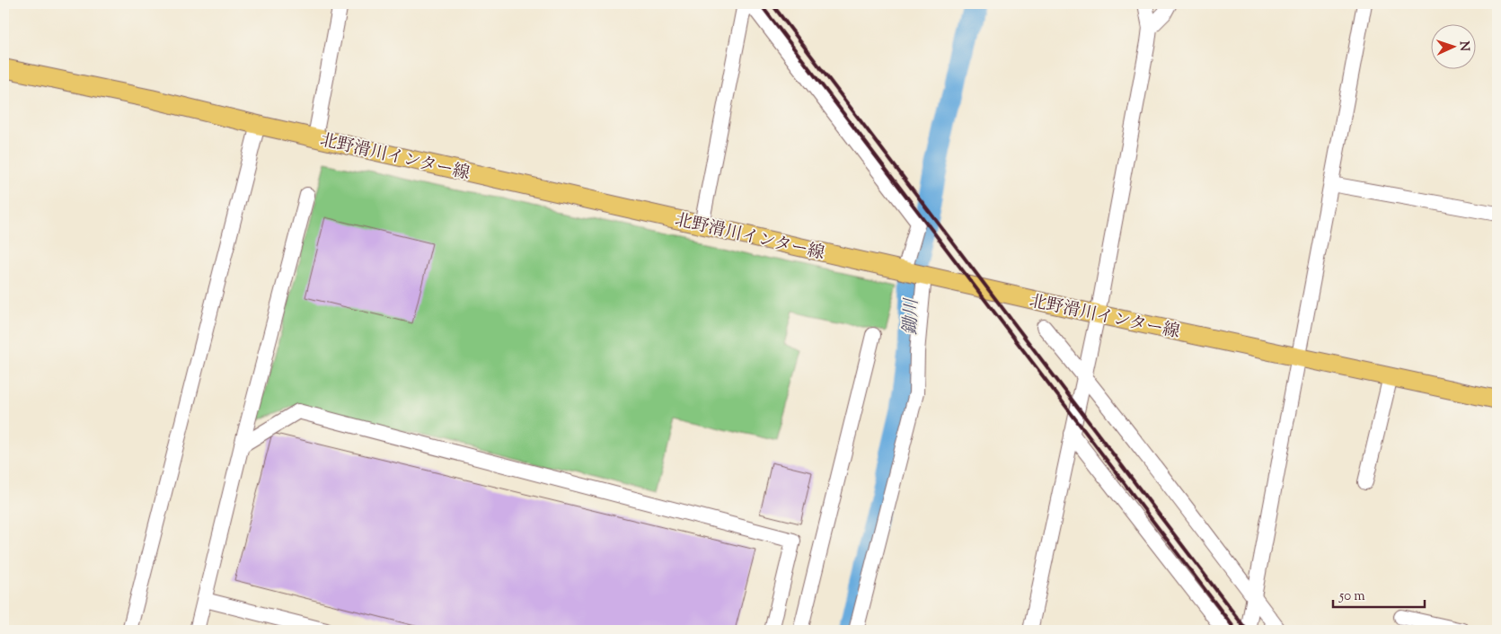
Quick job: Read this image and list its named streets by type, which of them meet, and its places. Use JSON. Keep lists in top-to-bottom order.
{
  "streets": {
    "main road": ["北野滑川インター線"]
  },
  "water": ["鋤川"],
  "scale_bar": "50 m",
  "north": "right"
}
